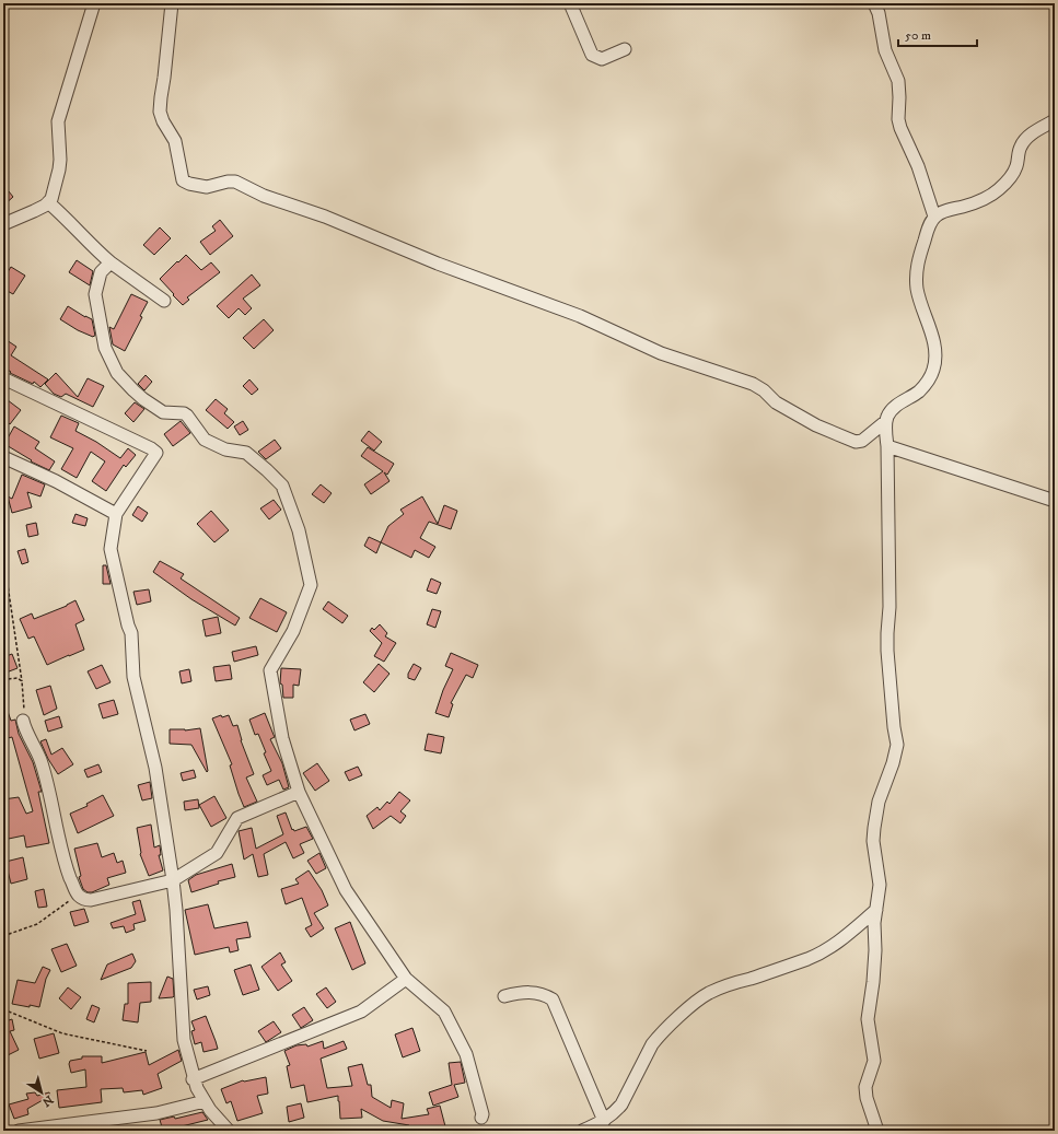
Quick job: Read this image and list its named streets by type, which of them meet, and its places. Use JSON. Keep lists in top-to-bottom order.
{
  "scale_bar": "50 m",
  "north": "bottom right"
}
